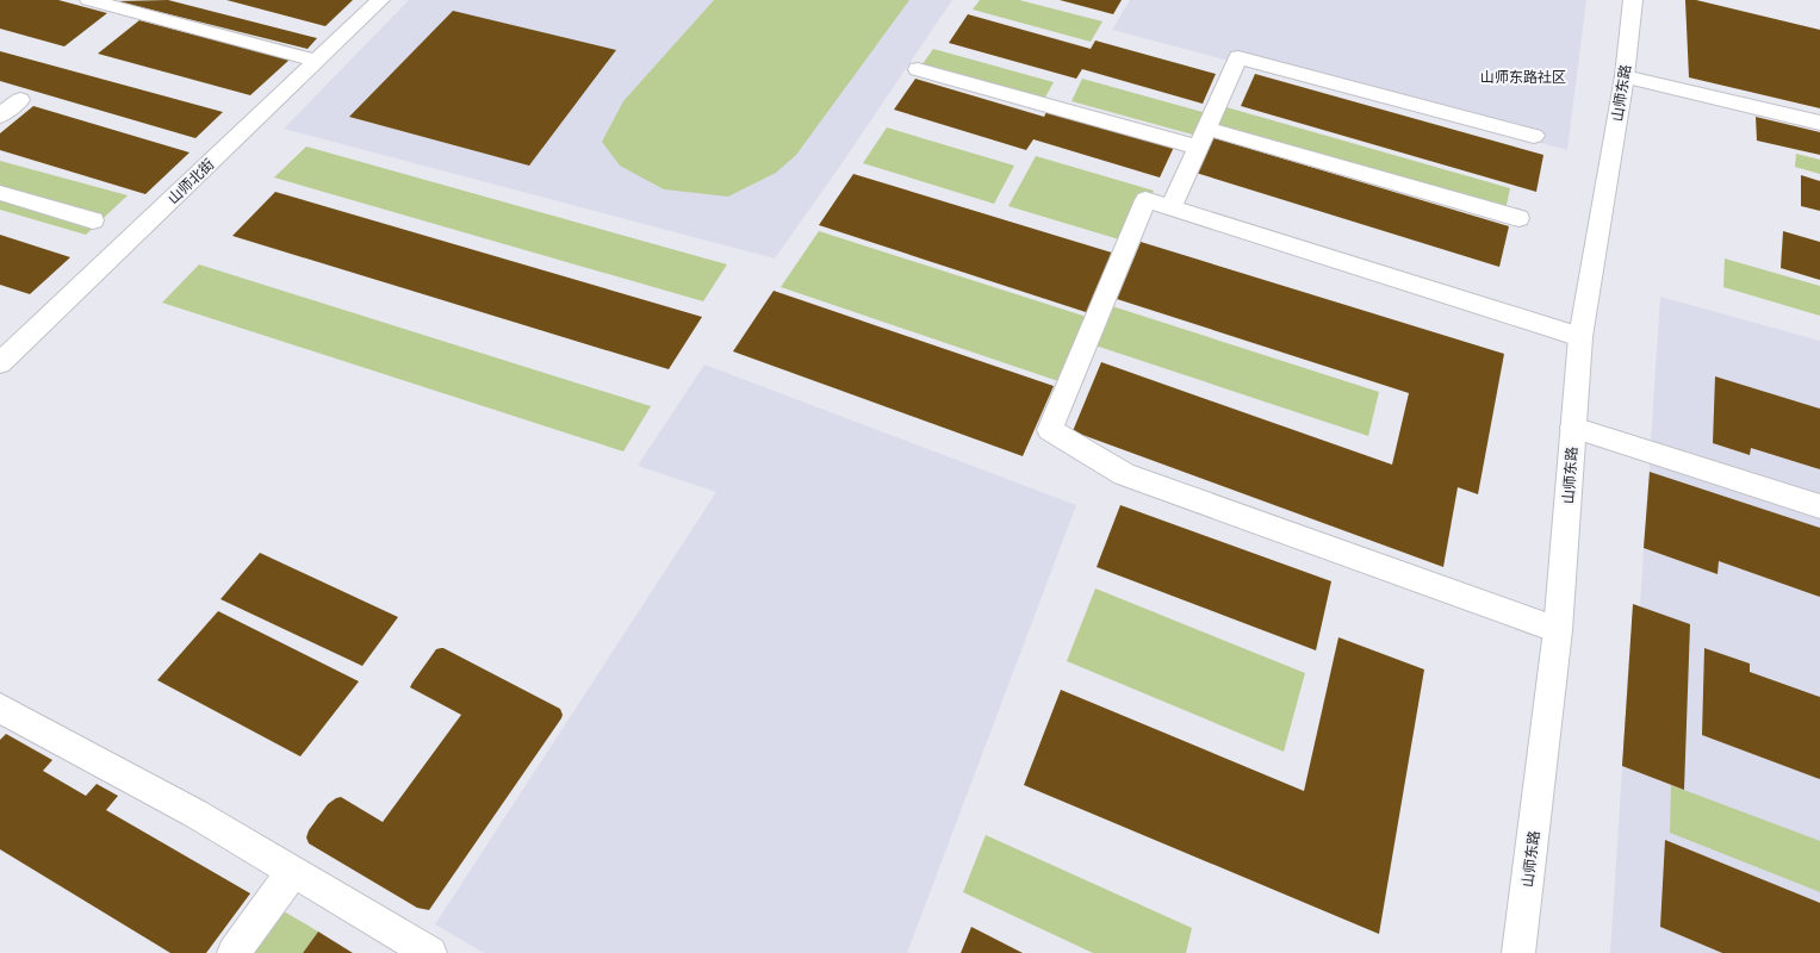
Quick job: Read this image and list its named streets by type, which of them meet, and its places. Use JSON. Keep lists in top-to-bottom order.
{
  "streets": {
    "street": ["山师东路", "山师北街"]
  },
  "districts": ["山师东路社区"]
}
